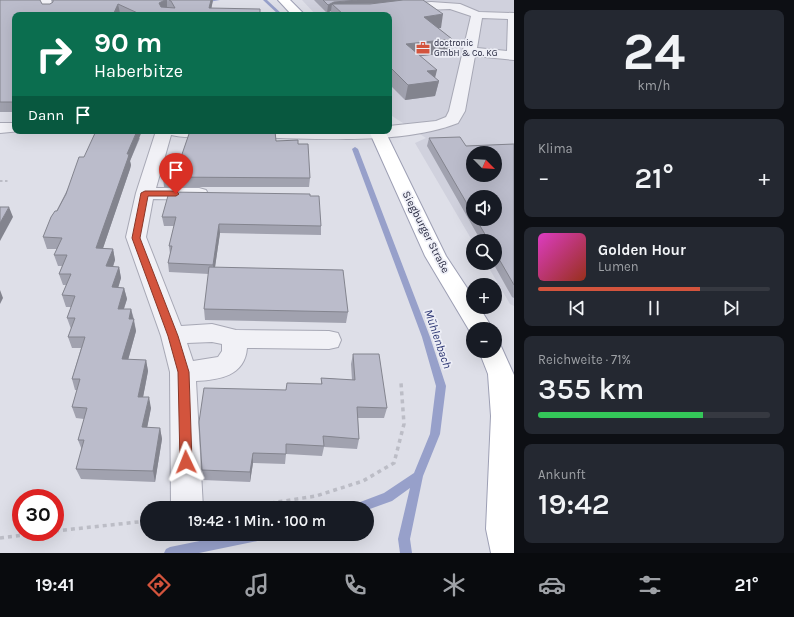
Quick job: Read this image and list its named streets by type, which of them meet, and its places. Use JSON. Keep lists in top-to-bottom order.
{
  "streets": {
    "main road": ["Siegburger Straße"]
  },
  "water": ["Mühlenbach"],
  "places": {
    "office": ["doctronic GmbH & Co. KG"]
  },
  "north": "bottom right",
  "page": {
    "tile": [
      ["24", "km/h"],
      "Klima",
      ["Reichweite · 71%", "355 km"],
      ["Ankunft", "19:42"]
    ],
    "turn": ["90 m", "Haberbitze"],
    "then": "Dann",
    "map_buttons": ["+", "−"],
    "heat": ["−", "21°", "+"],
    "song": ["Golden Hour", "Lumen"],
    "limit": "30",
    "trip": "19:42 · 1 Min. · 100 m",
    "tabs": ["19:41", "21°"]
  }
}
